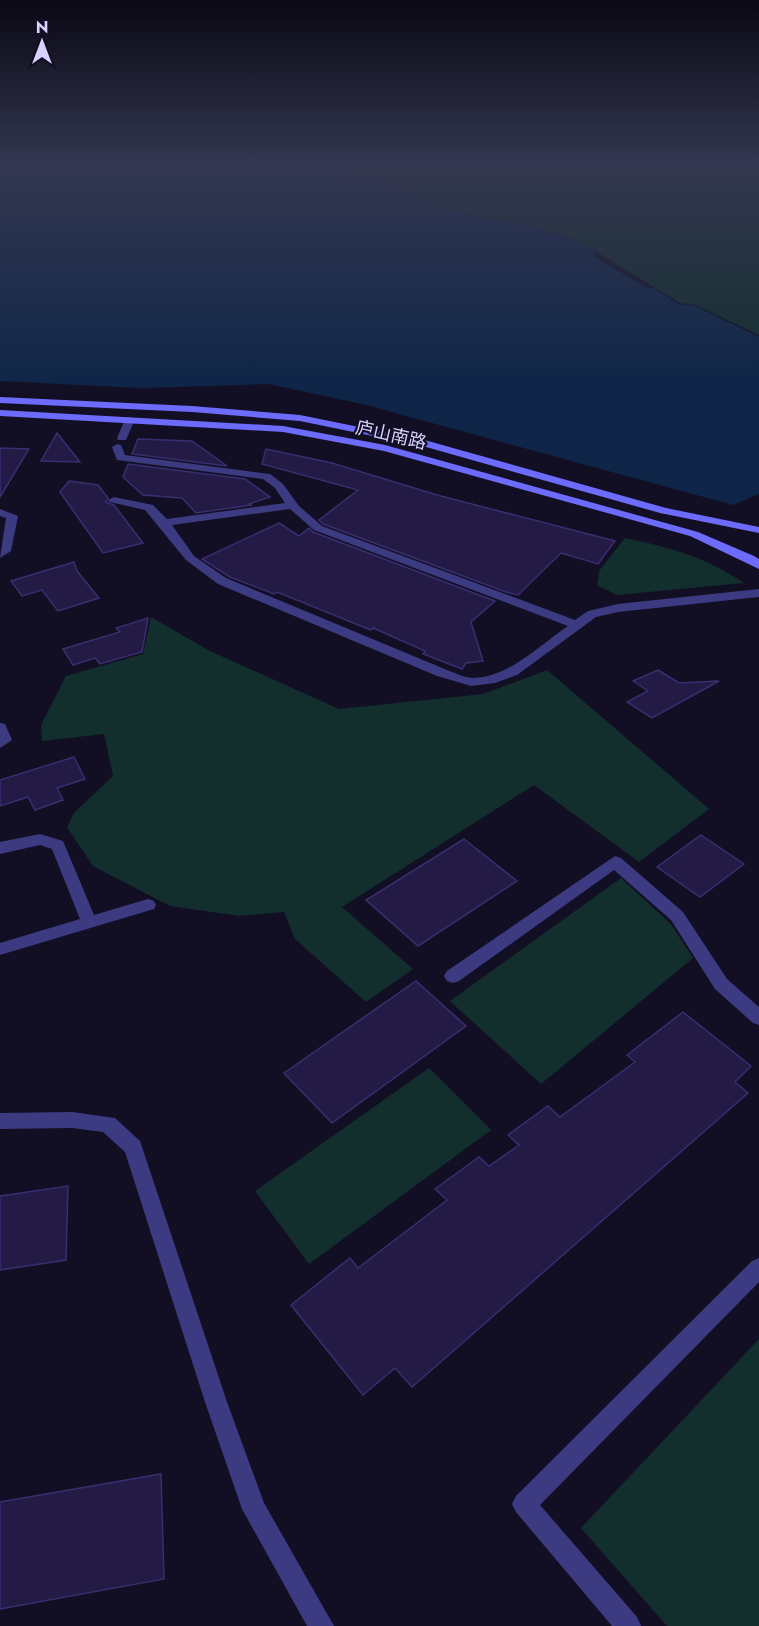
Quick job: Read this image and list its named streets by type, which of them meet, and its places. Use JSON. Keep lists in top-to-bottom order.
{
  "streets": {
    "main road": ["庐山南路"]
  },
  "north": "top"
}
